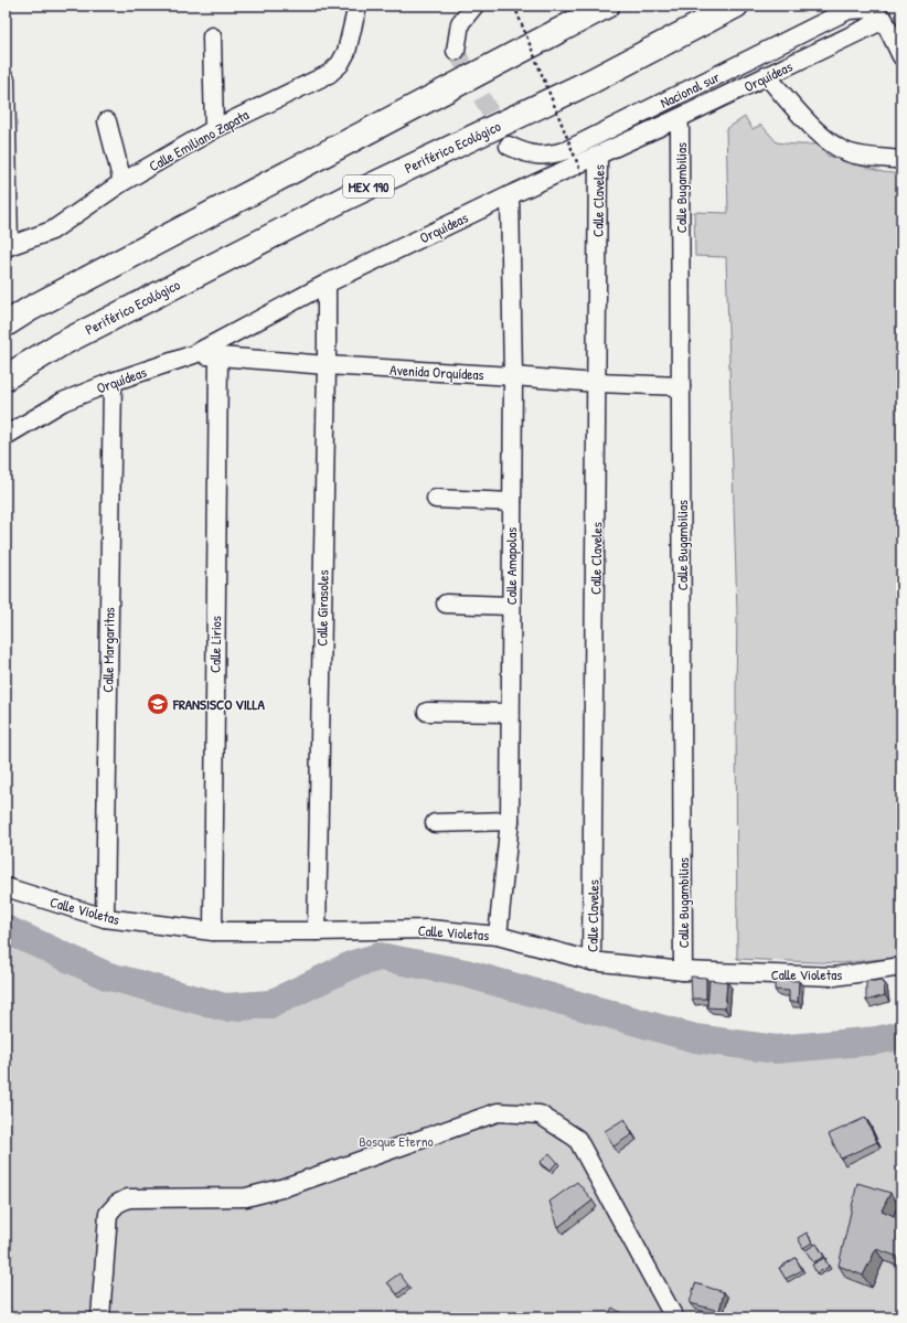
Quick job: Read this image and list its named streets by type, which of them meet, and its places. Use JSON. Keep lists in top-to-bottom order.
{
  "streets": {
    "highway": ["Periférico Ecológico", "MEX 190"],
    "street": [
      "Orquídeas",
      "Nacional sur",
      "Calle Emiliano Zapata",
      "Calle Bugambilias",
      "Calle Claveles",
      "Avenida Orquídeas",
      "Calle Amapolas",
      "Calle Girasoles",
      "Calle Lirios",
      "Calle Margaritas",
      "Calle Violetas"
    ]
  },
  "crossings": [
    ["Orquídeas", "Nacional sur"],
    ["Orquídeas", "Calle Bugambilias"],
    ["Orquídeas", "Calle Claveles"],
    ["Orquídeas", "Avenida Orquídeas"],
    ["Orquídeas", "Calle Amapolas"],
    ["Orquídeas", "Calle Girasoles"],
    ["Orquídeas", "Calle Margaritas"],
    ["Calle Bugambilias", "Avenida Orquídeas"],
    ["Calle Bugambilias", "Calle Violetas"],
    ["Calle Claveles", "Avenida Orquídeas"],
    ["Calle Claveles", "Calle Violetas"],
    ["Avenida Orquídeas", "Calle Amapolas"],
    ["Avenida Orquídeas", "Calle Girasoles"],
    ["Avenida Orquídeas", "Calle Lirios"],
    ["Calle Amapolas", "Calle Violetas"],
    ["Calle Girasoles", "Calle Violetas"],
    ["Calle Lirios", "Calle Violetas"],
    ["Calle Margaritas", "Calle Violetas"]
  ],
  "parks": ["Bosque Eterno"],
  "places": {
    "school or university": ["FRANSISCO VILLA"]
  }
}
